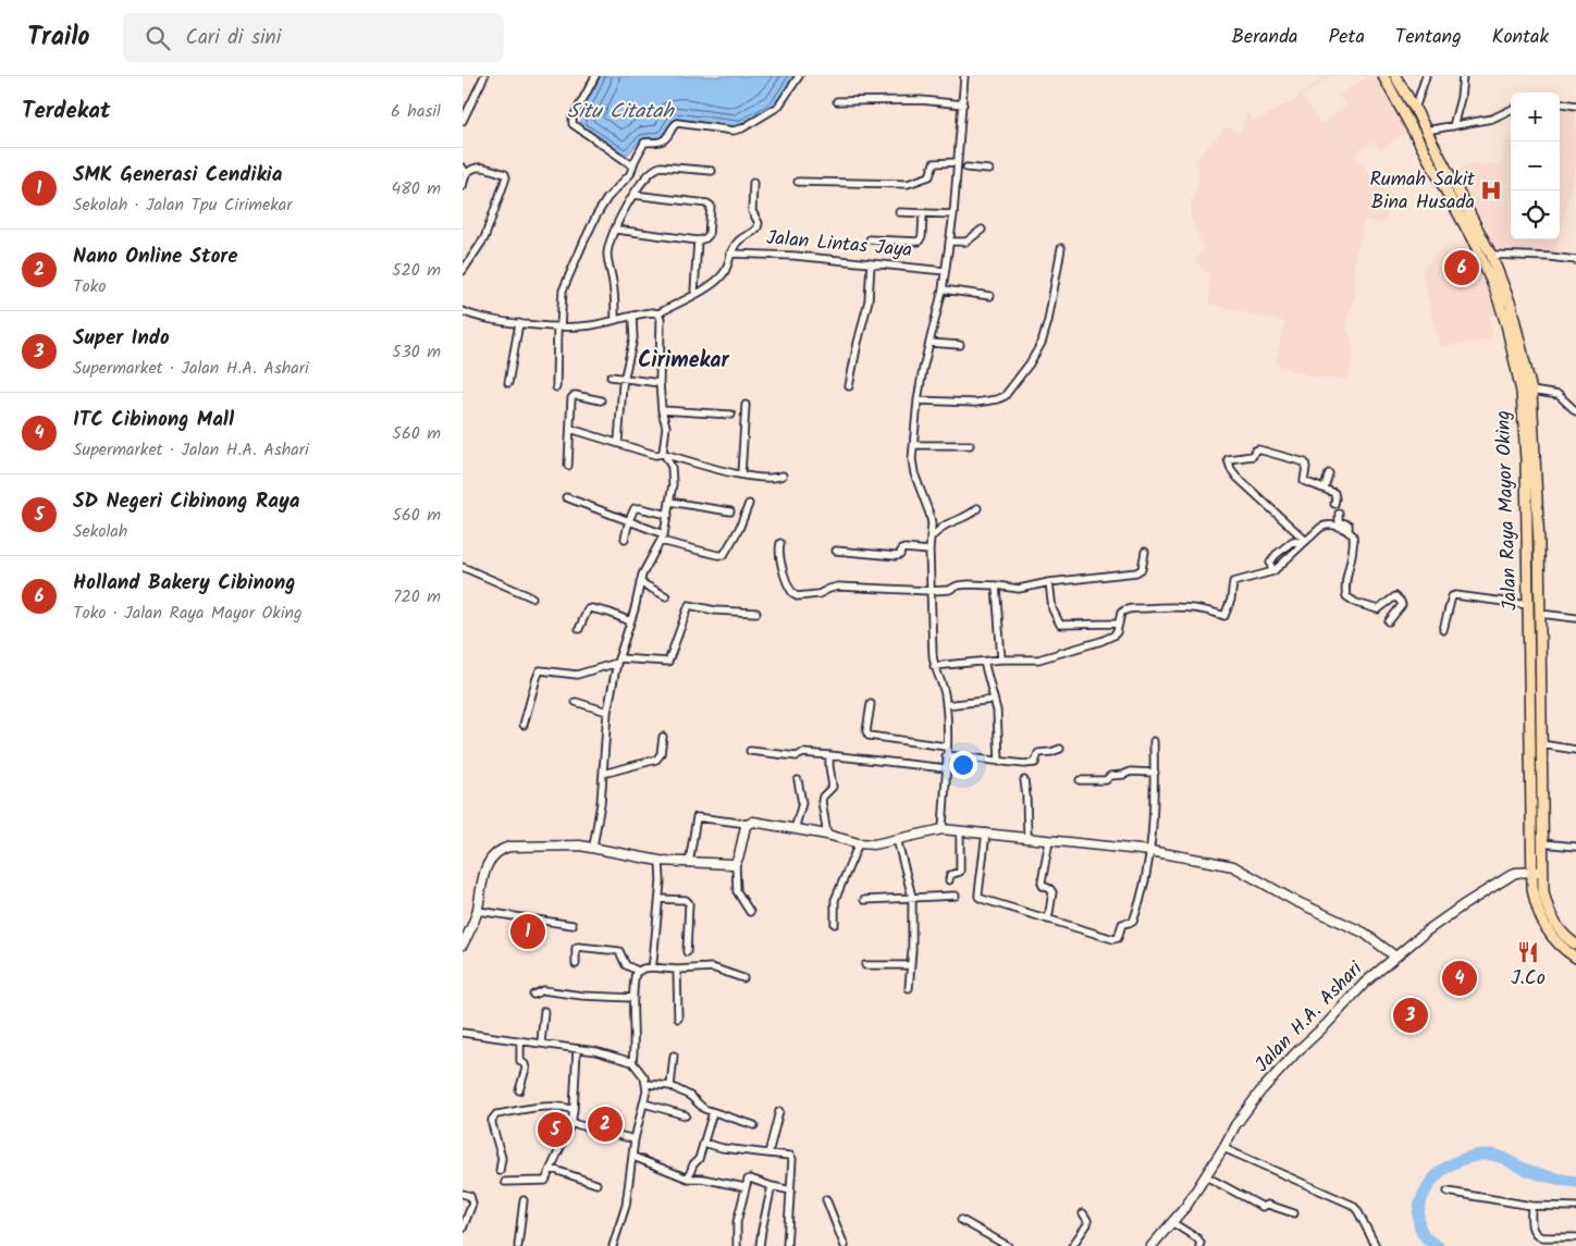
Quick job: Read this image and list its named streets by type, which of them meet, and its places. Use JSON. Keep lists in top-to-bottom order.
{
  "streets": {
    "main road": ["Jalan Raya Mayor Oking"],
    "street": ["Jalan Lintas Jaya", "Jalan H.A. Ashari"]
  },
  "crossings": [
    ["Jalan Raya Mayor Oking", "Jalan H.A. Ashari"]
  ],
  "districts": ["Cirimekar"],
  "water": ["Situ Citatah"],
  "places": {
    "hospital": ["Rumah Sakit Bina Husada"],
    "restaurant": ["J.Co"]
  },
  "page": {
    "header": "Trailo",
    "search": "Cari di sini",
    "nav": [
      "Beranda",
      "Peta",
      "Tentang",
      "Kontak"
    ],
    "heading": ["Terdekat", "6 hasil"],
    "map_buttons": ["+", "−"],
    "list": [
      {
        "mark": "1",
        "name": "SMK Generasi Cendikia",
        "note": "Sekolah · Jalan Tpu Cirimekar",
        "value": "480 m"
      },
      {
        "mark": "2",
        "name": "Nano Online Store",
        "note": "Toko",
        "value": "520 m"
      },
      {
        "mark": "3",
        "name": "Super Indo",
        "note": "Supermarket · Jalan H.A. Ashari",
        "value": "530 m"
      },
      {
        "mark": "4",
        "name": "ITC Cibinong Mall",
        "note": "Supermarket · Jalan H.A. Ashari",
        "value": "560 m"
      },
      {
        "mark": "5",
        "name": "SD Negeri Cibinong Raya",
        "note": "Sekolah",
        "value": "560 m"
      },
      {
        "mark": "6",
        "name": "Holland Bakery Cibinong",
        "note": "Toko · Jalan Raya Mayor Oking",
        "value": "720 m"
      }
    ],
    "pins": [
      "6",
      "1",
      "4",
      "3",
      "2",
      "5"
    ]
  }
}
